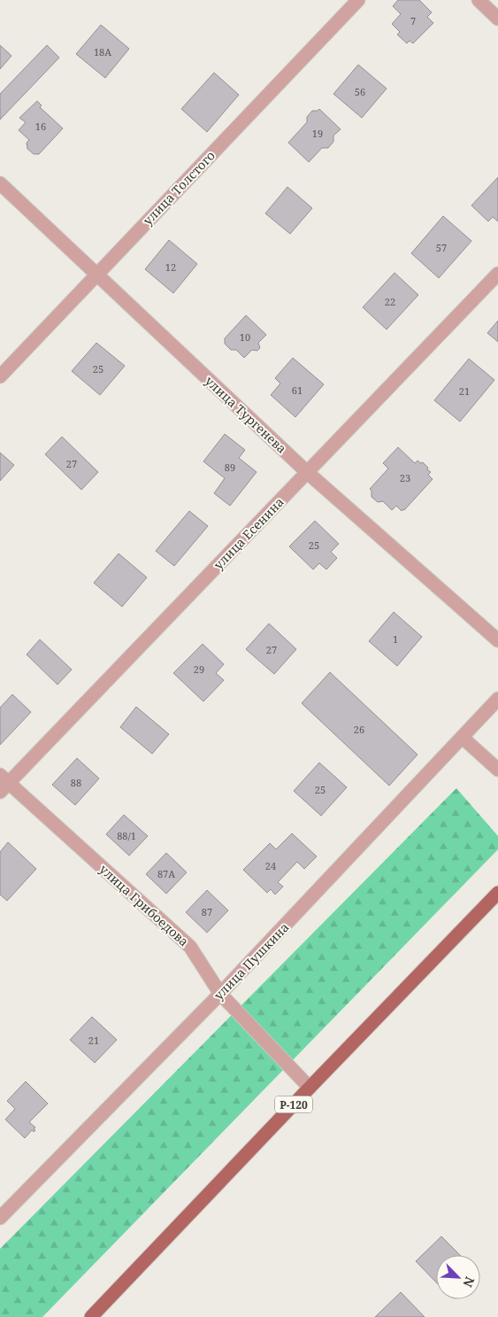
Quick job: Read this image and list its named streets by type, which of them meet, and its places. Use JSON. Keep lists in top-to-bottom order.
{
  "streets": {
    "main road": ["Р-120"],
    "street": [
      "улица Толстого",
      "улица Тургенева",
      "улица Есенина",
      "улица Грибоедова",
      "улица Пушкина"
    ]
  },
  "crossings": [
    ["улица Толстого", "улица Тургенева"],
    ["улица Тургенева", "улица Есенина"],
    ["улица Есенина", "улица Грибоедова"],
    ["улица Грибоедова", "улица Пушкина"],
    ["улица Грибоедова", "Р-120"]
  ],
  "house_numbers": [
    "7",
    "18А",
    "56",
    "16",
    "19",
    "57",
    "12",
    "22",
    "10",
    "25",
    "61",
    "21",
    "27",
    "89",
    "23",
    "25",
    "1",
    "27",
    "29",
    "26",
    "88",
    "25",
    "88/1",
    "24",
    "87А",
    "87",
    "21"
  ],
  "north": "bottom right"
}
